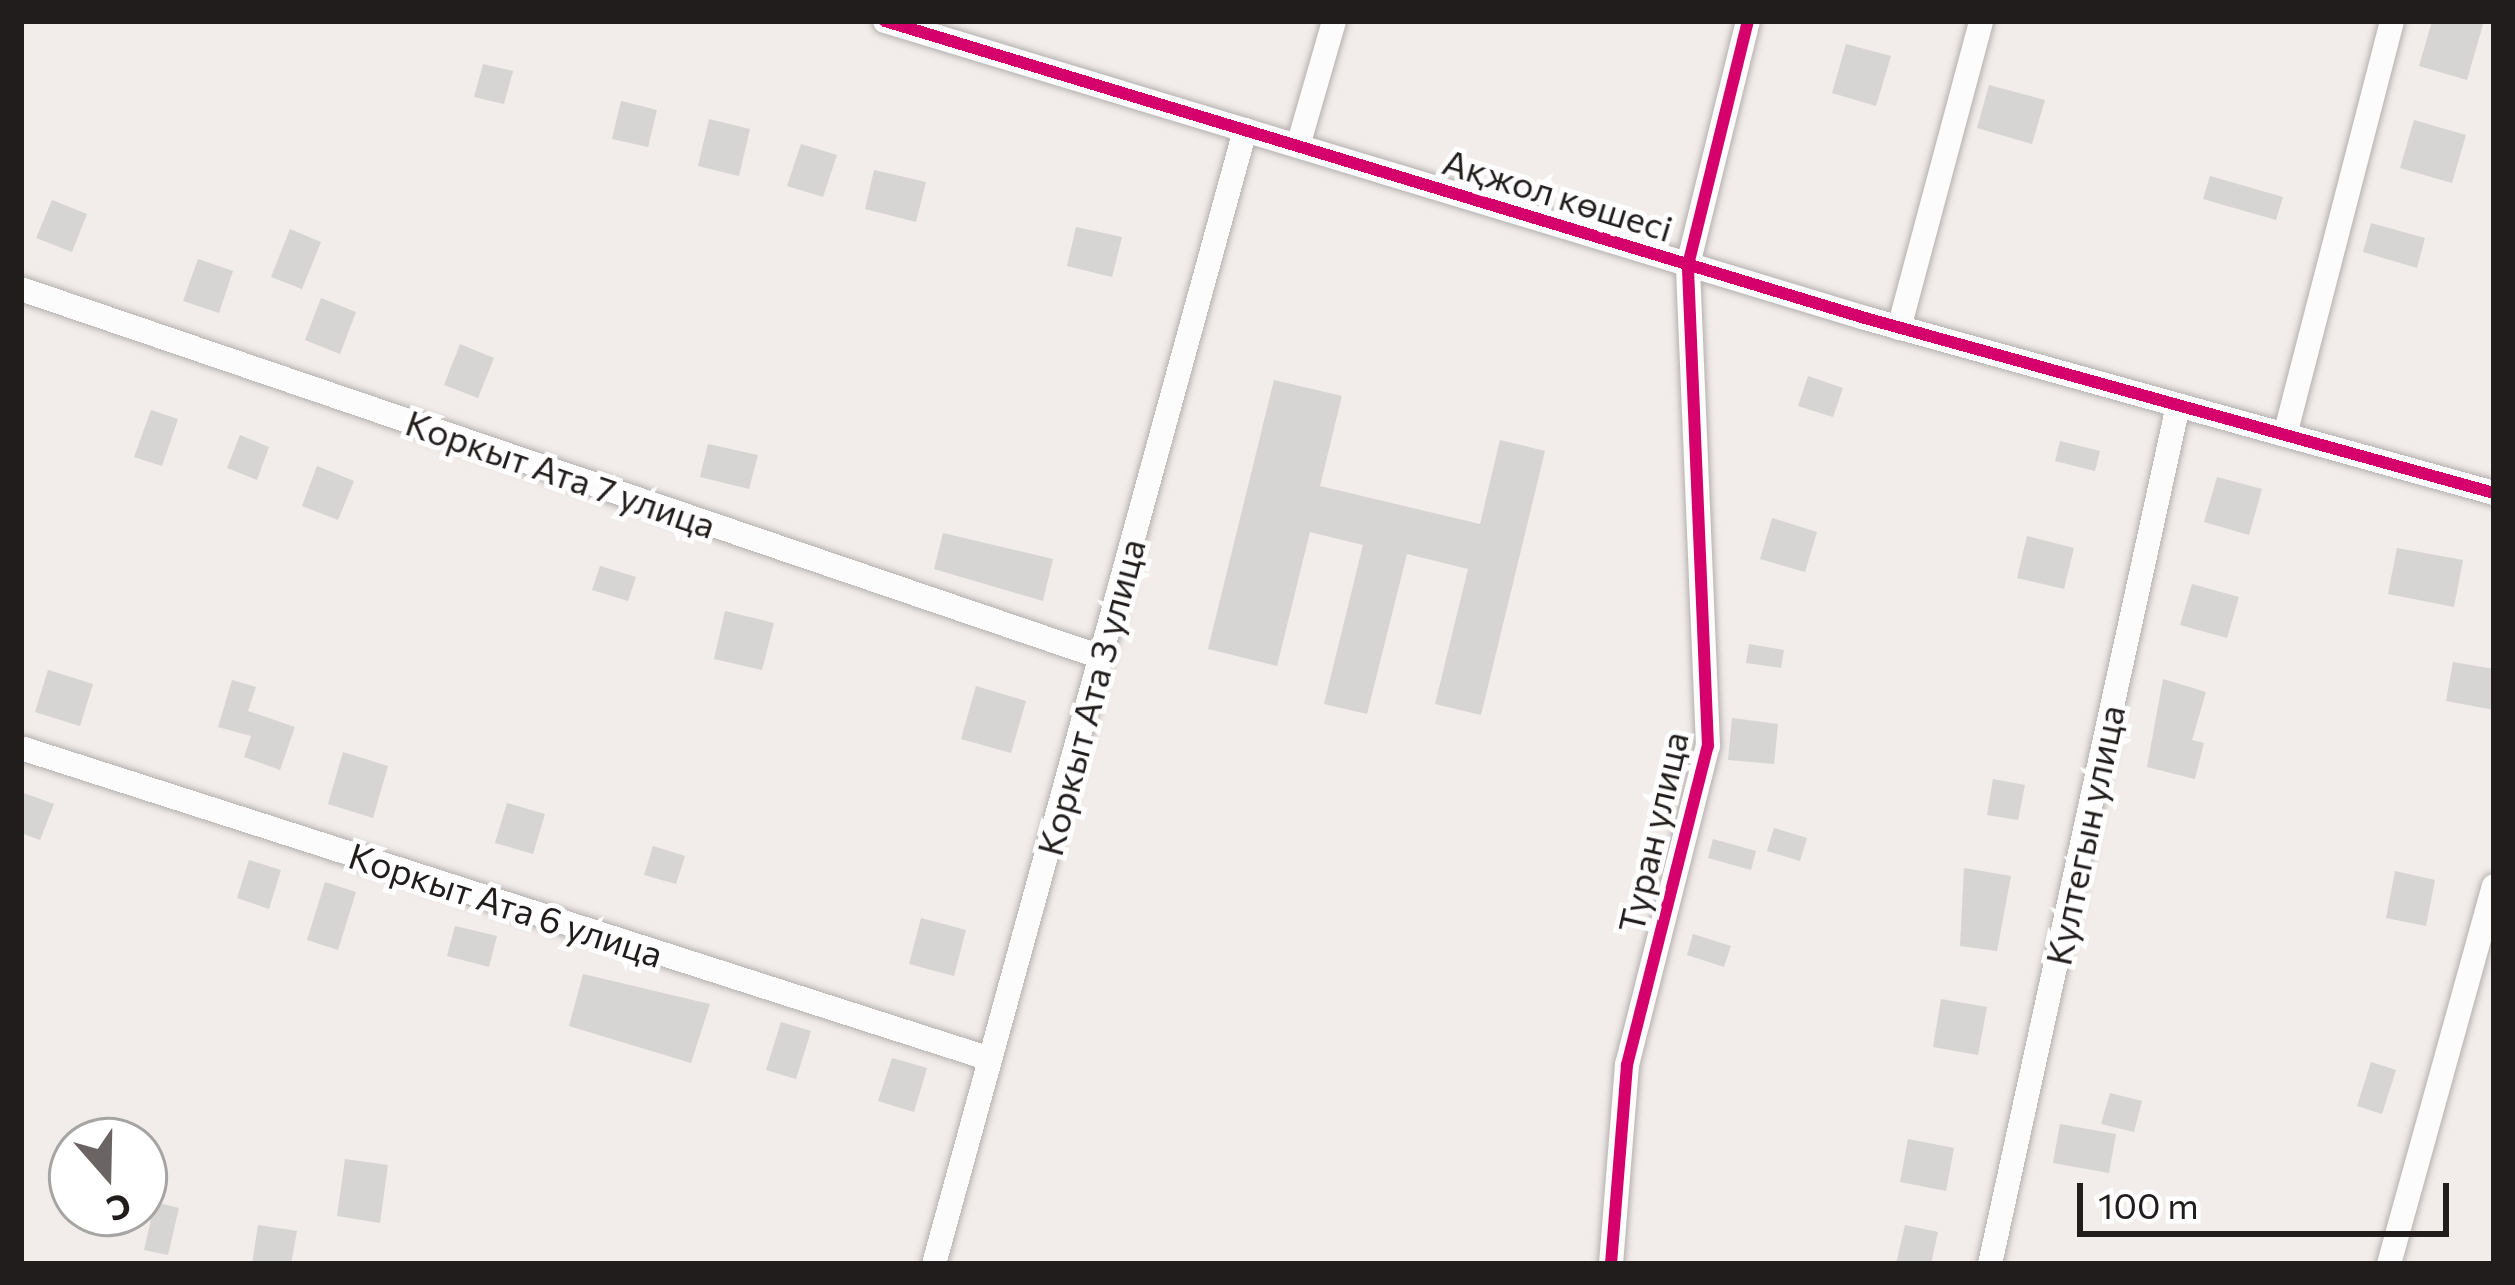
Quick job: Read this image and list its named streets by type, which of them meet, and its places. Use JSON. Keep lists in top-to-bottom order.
{
  "streets": {
    "street": [
      "Ақжол көшесі",
      "Коркыт Ата 7 улица",
      "Коркыт Ата 3 улица",
      "Туран улица",
      "Култегын улица",
      "Коркыт Ата 6 улица"
    ]
  },
  "crossings": [
    ["Ақжол көшесі", "Коркыт Ата 3 улица"],
    ["Ақжол көшесі", "Туран улица"],
    ["Ақжол көшесі", "Култегын улица"],
    ["Коркыт Ата 7 улица", "Коркыт Ата 3 улица"],
    ["Коркыт Ата 3 улица", "Коркыт Ата 6 улица"]
  ],
  "scale_bar": "100 m",
  "north": "bottom"
}
